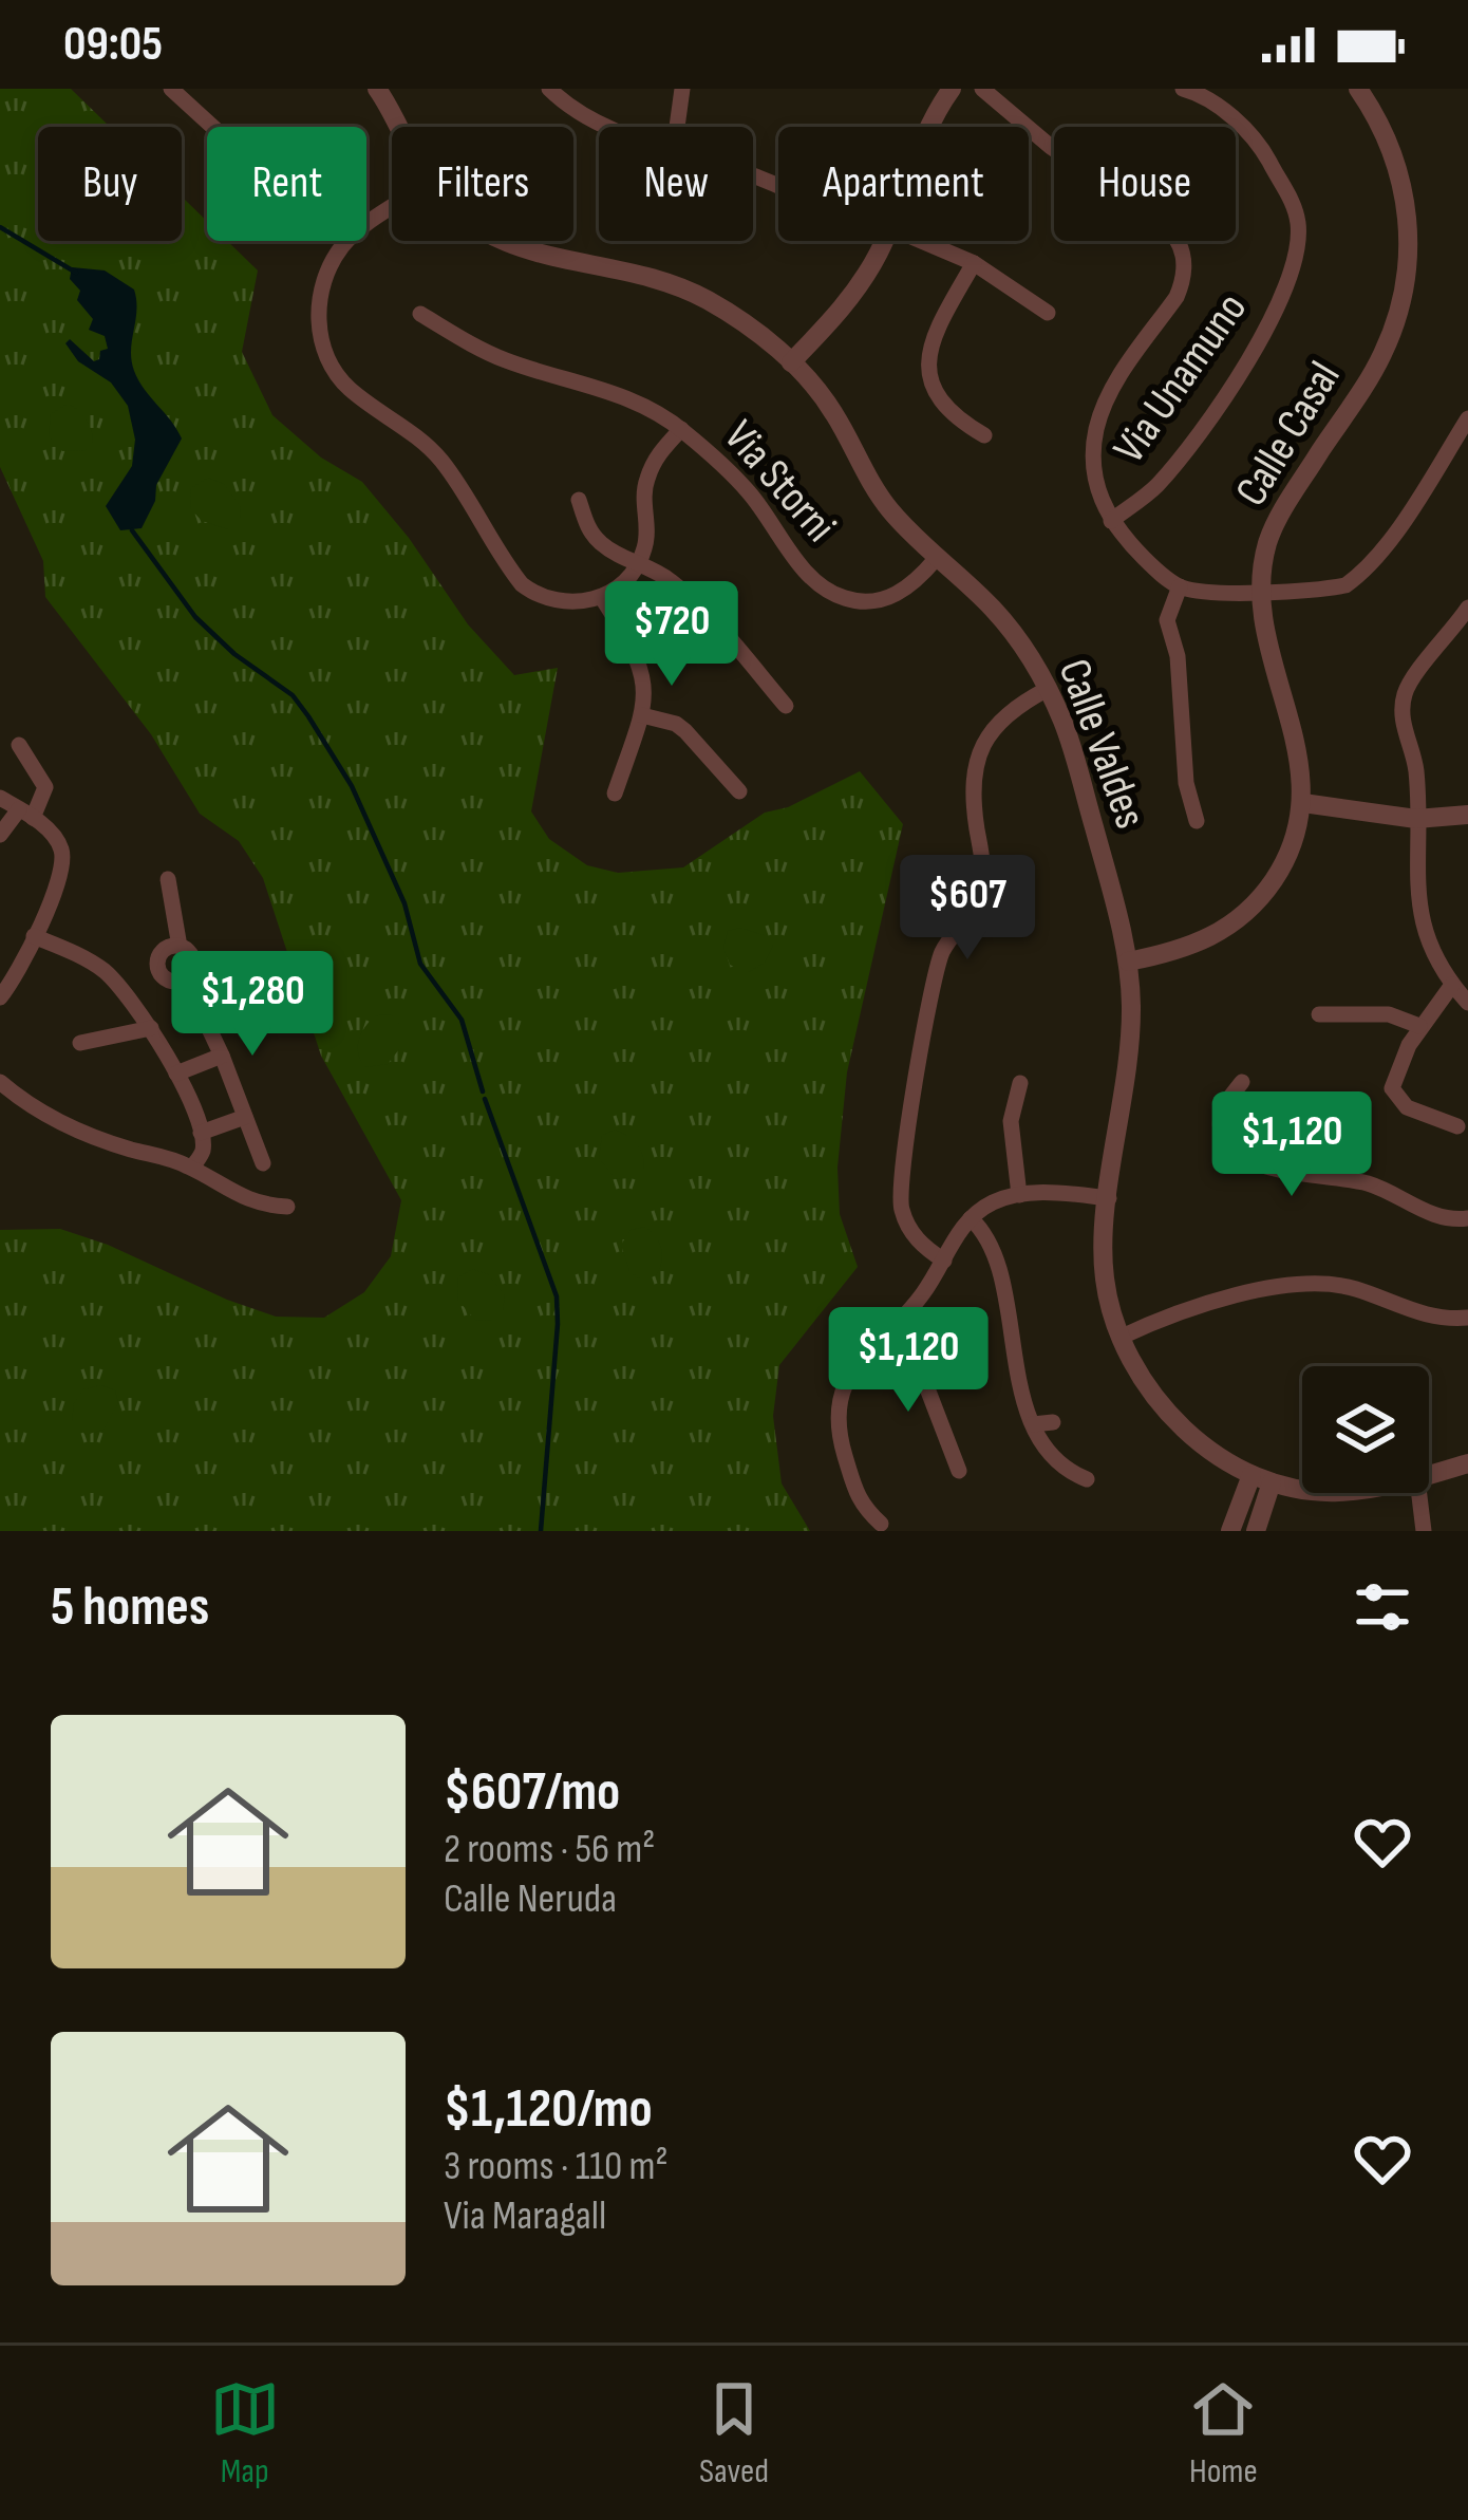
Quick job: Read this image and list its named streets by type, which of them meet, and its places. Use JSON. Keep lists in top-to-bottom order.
{
  "streets": {
    "street": [
      "Via Unamuno",
      "Calle Casal",
      "Via Storni",
      "Calle Valdes"
    ]
  },
  "crossings": [
    ["Calle Casal", "Calle Valdes"],
    ["Via Storni", "Calle Valdes"]
  ],
  "page": {
    "status": "09:05",
    "chip": [
      "Buy",
      "Rent",
      "Filters",
      "New",
      "Apartment",
      "House"
    ],
    "price": [
      "$720",
      "$607",
      "$1,280",
      "$1,120",
      "$1,120"
    ],
    "heading": "5 homes",
    "list": [
      {
        "name": "$607/mo",
        "note": "2 rooms · 56 m² · Calle Neruda"
      },
      {
        "name": "$1,120/mo",
        "note": "3 rooms · 110 m² · Via Maragall"
      }
    ],
    "tabs": ["Map", "Saved", "Home"]
  }
}
